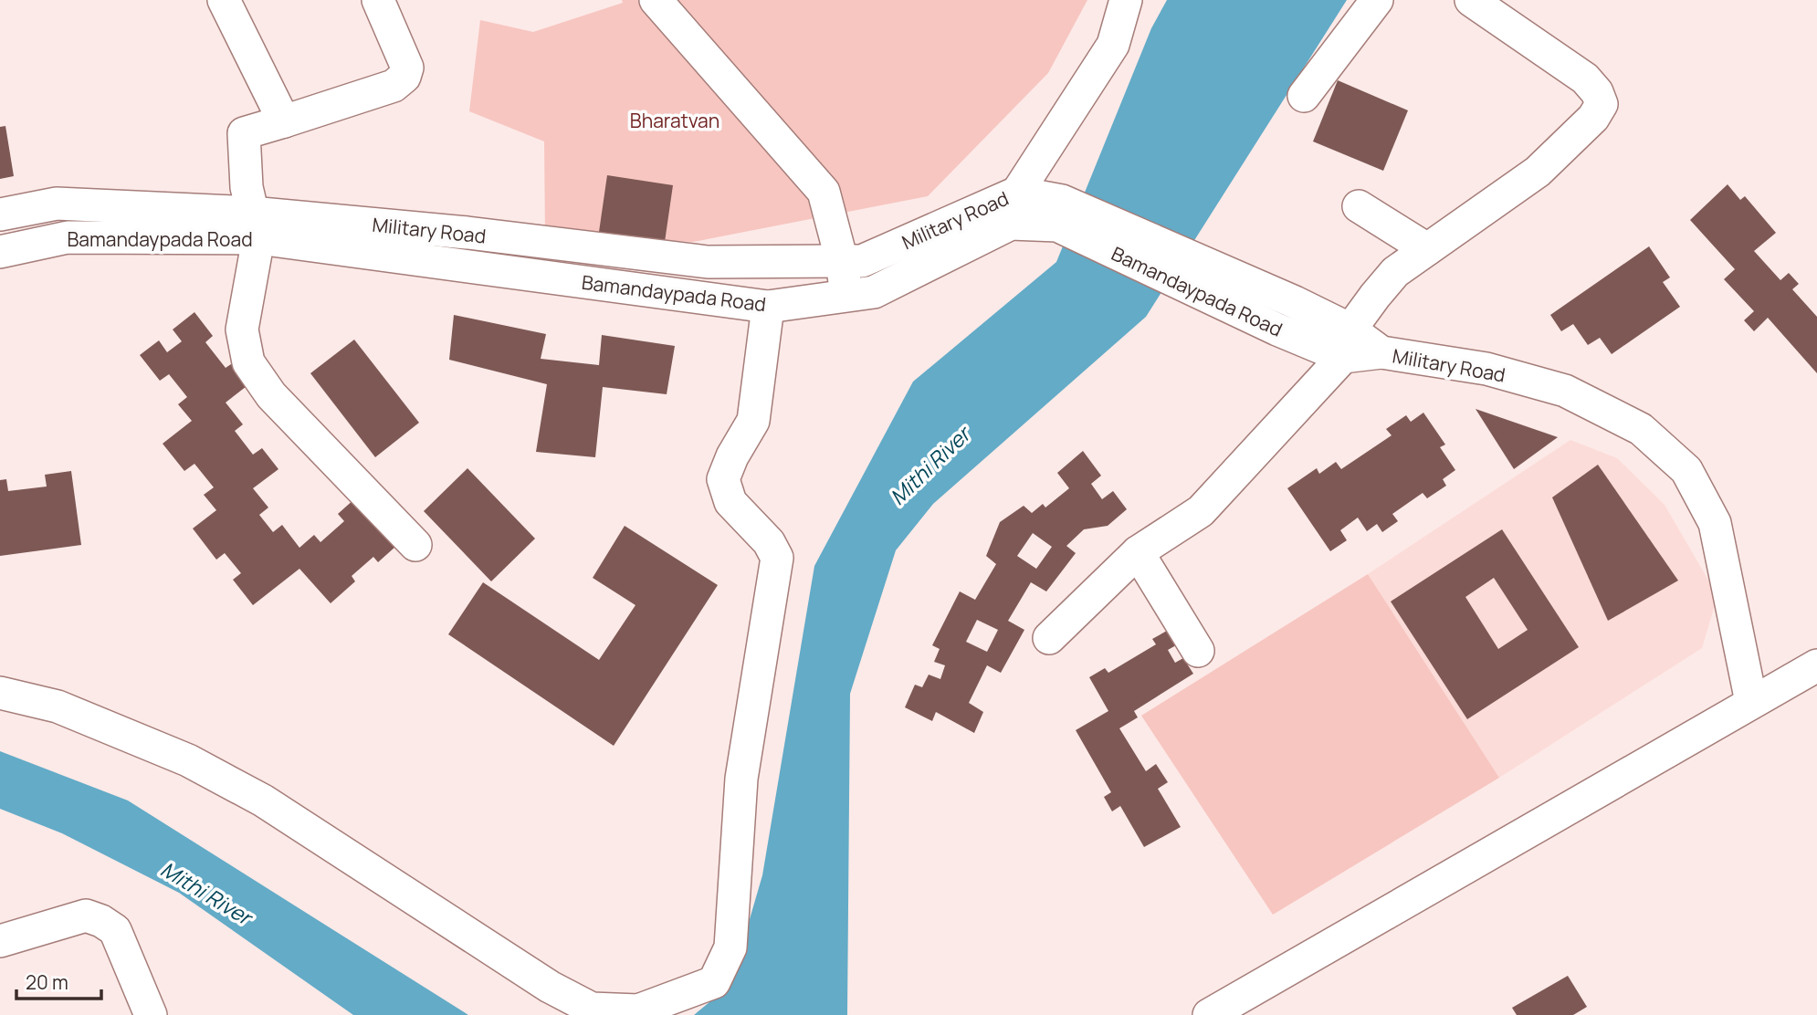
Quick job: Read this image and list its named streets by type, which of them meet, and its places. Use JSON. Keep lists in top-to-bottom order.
{
  "streets": {
    "street": ["Military Road", "Bamandaypada Road"]
  },
  "crossings": [
    ["Military Road", "Bamandaypada Road"]
  ],
  "water": ["Mithi River"],
  "parks": ["Bharatvan"],
  "scale_bar": "20 m"
}
